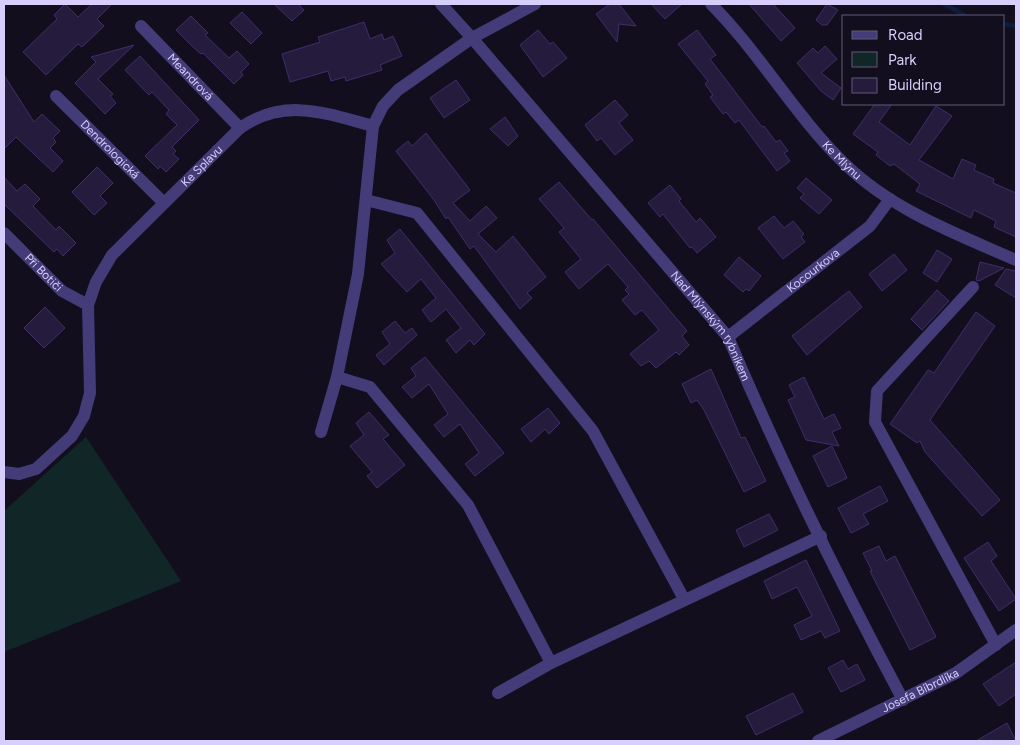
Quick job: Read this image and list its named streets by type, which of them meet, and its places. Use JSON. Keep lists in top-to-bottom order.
{
  "streets": {
    "street": [
      "Meandrová",
      "Dendrologická",
      "Ke Mlýnu",
      "Ke Splavu",
      "Kocourkova",
      "Při Botiči",
      "Nad Mlýnským rybníkem",
      "Josefa Bíbrdlíka"
    ]
  },
  "crossings": [
    ["Meandrová", "Ke Splavu"],
    ["Dendrologická", "Ke Splavu"],
    ["Ke Mlýnu", "Kocourkova"],
    ["Ke Splavu", "Při Botiči"],
    ["Kocourkova", "Nad Mlýnským rybníkem"],
    ["Nad Mlýnským rybníkem", "Josefa Bíbrdlíka"]
  ],
  "legend": ["Road", "Park", "Building"]
}
